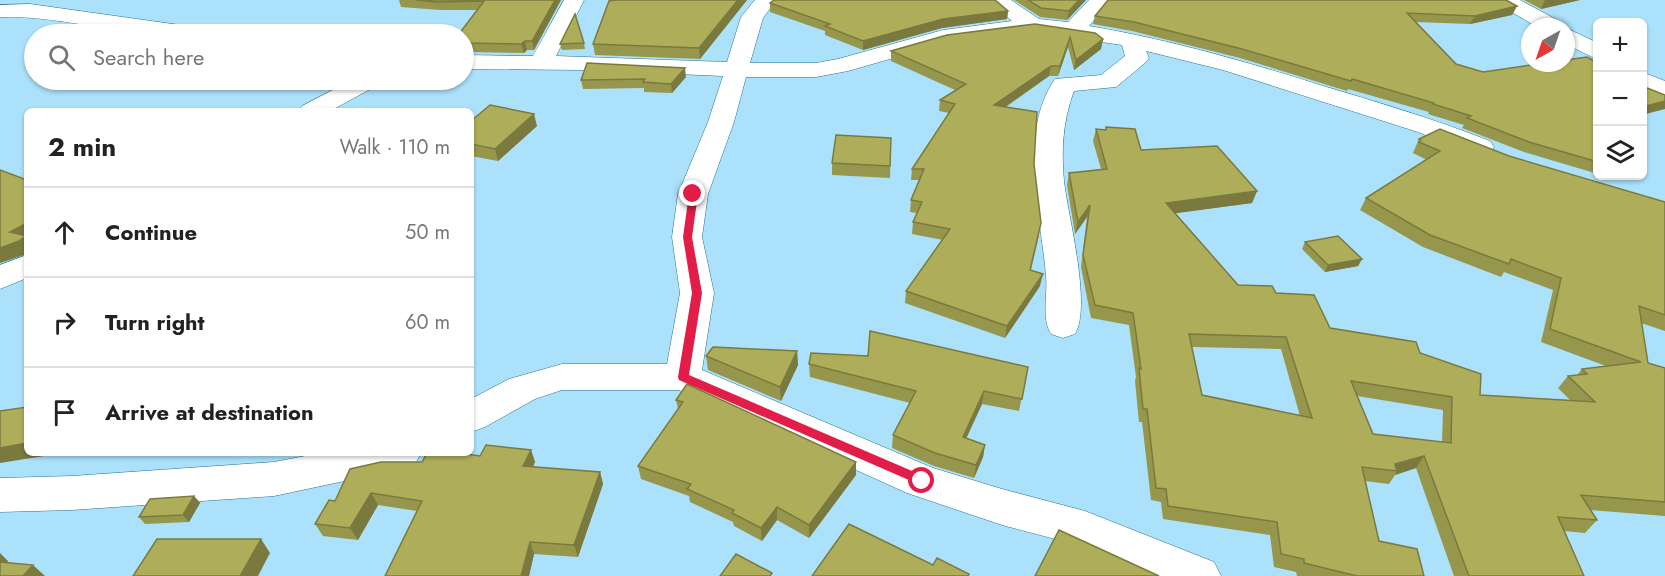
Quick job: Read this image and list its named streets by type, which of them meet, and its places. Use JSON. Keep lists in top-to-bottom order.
{
  "north": "bottom left",
  "page": {
    "map_buttons": ["+", "−"],
    "search": "Search here",
    "heading": ["2 min", "Walk · 110 m"],
    "list": [
      ["Continue", "50 m"],
      ["Turn right", "60 m"],
      "Arrive at destination"
    ]
  }
}
